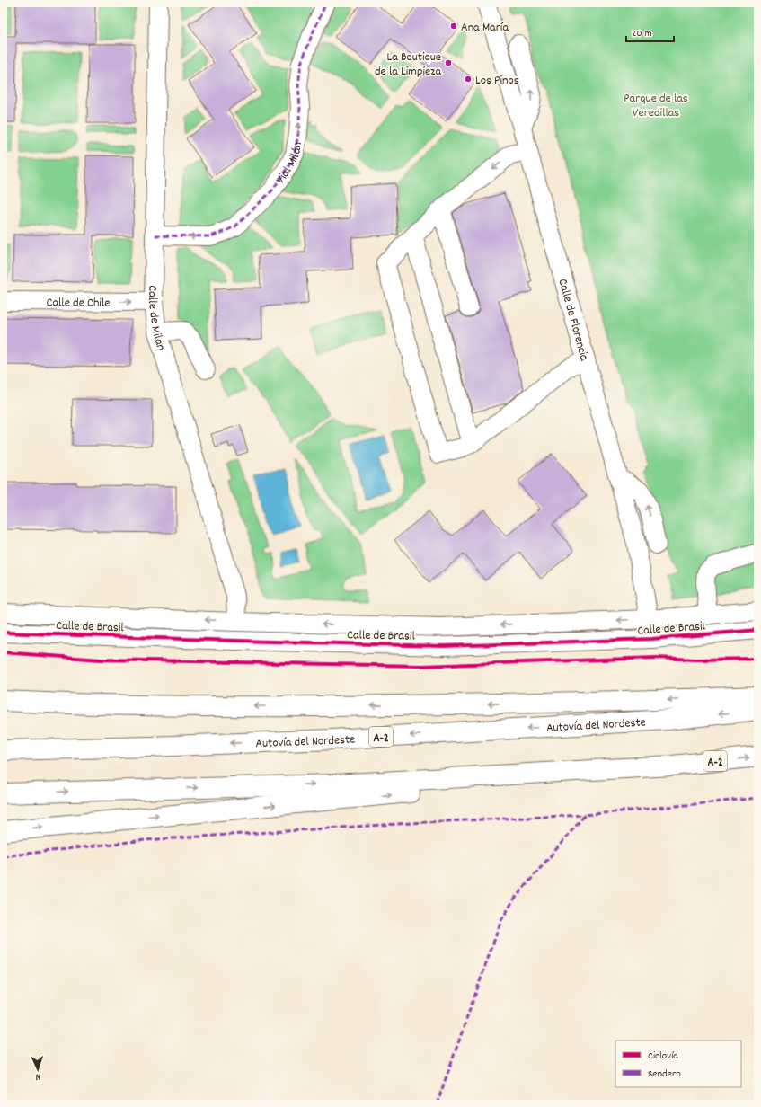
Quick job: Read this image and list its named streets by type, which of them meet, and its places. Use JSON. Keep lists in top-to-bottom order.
{
  "streets": {
    "highway": ["Autovía del Nordeste", "A-2"],
    "street": [
      "Vial Milán",
      "Calle de Chile",
      "Calle de Milán",
      "Calle de Florencia",
      "Calle de Brasil"
    ]
  },
  "crossings": [
    ["Vial Milán", "Calle de Milán"],
    ["Calle de Chile", "Calle de Milán"],
    ["Calle de Milán", "Calle de Brasil"],
    ["Calle de Florencia", "Calle de Brasil"]
  ],
  "one_way": ["Vial Milán", "Calle de Chile"],
  "parks": ["Parque de las Veredillas"],
  "places": ["Ana María", "La Boutique de la Limpieza", "Los Pinos"],
  "legend": ["Ciclovía", "Sendero"],
  "scale_bar": "20 m",
  "north": "bottom"
}
